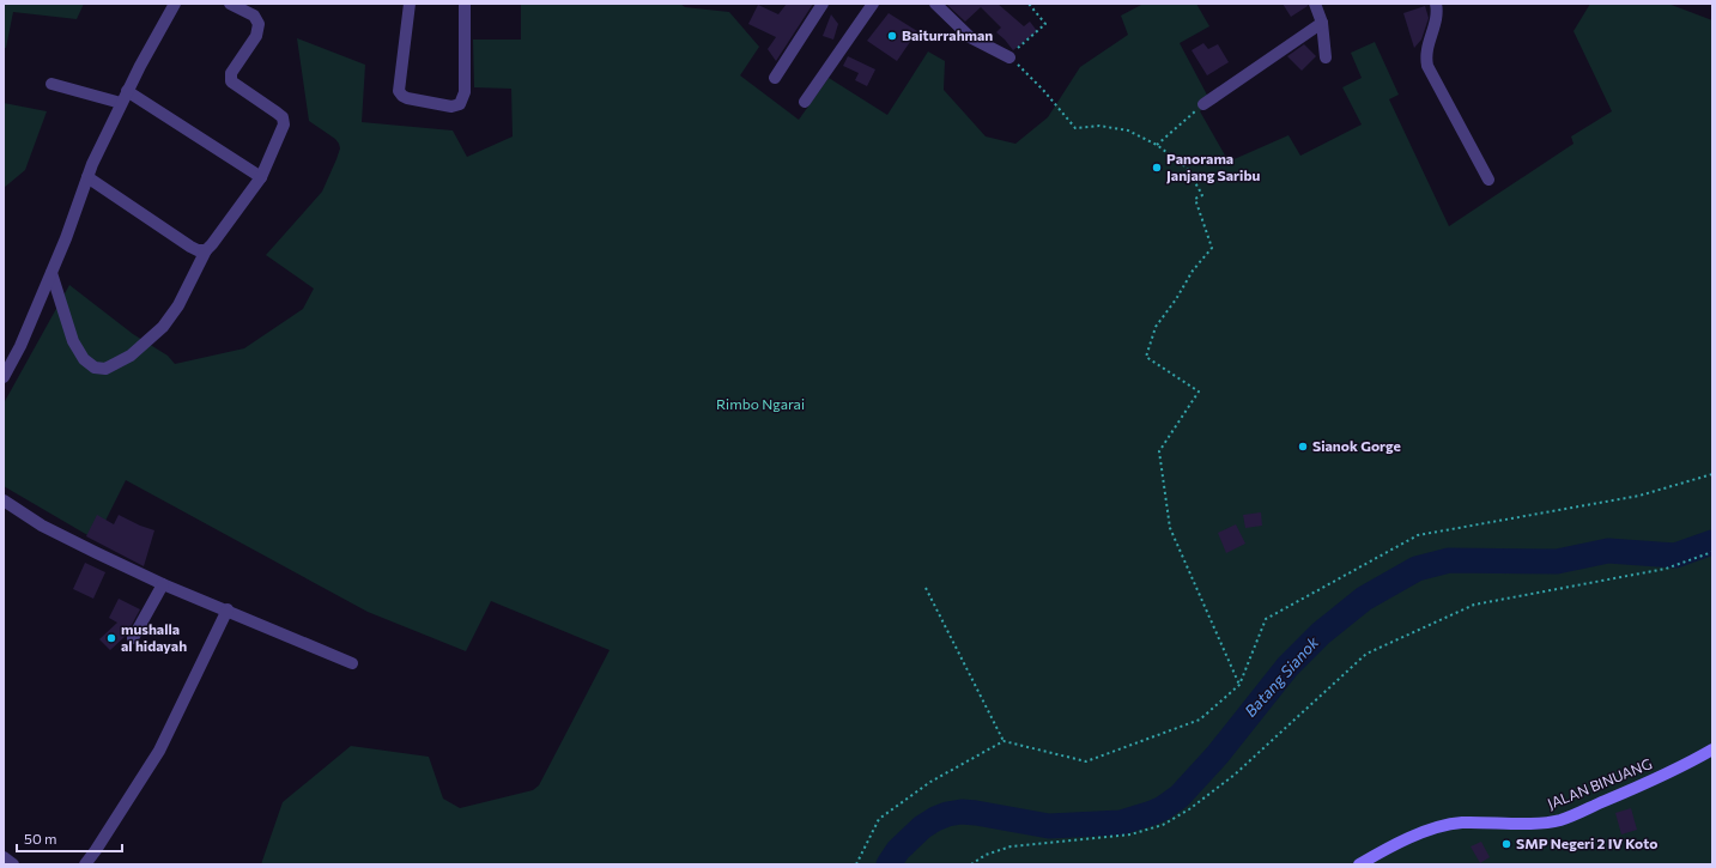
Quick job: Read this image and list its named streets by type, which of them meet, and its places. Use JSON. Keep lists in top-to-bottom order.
{
  "streets": {
    "main road": ["JALAN BINUANG"]
  },
  "water": ["Batang Sianok"],
  "parks": ["Rimbo Ngarai"],
  "places": [
    "Baiturrahman",
    "Panorama Janjang Saribu",
    "Sianok Gorge",
    "mushalla al hidayah",
    "SMP Negeri 2 IV Koto"
  ],
  "scale_bar": "50 m"
}
